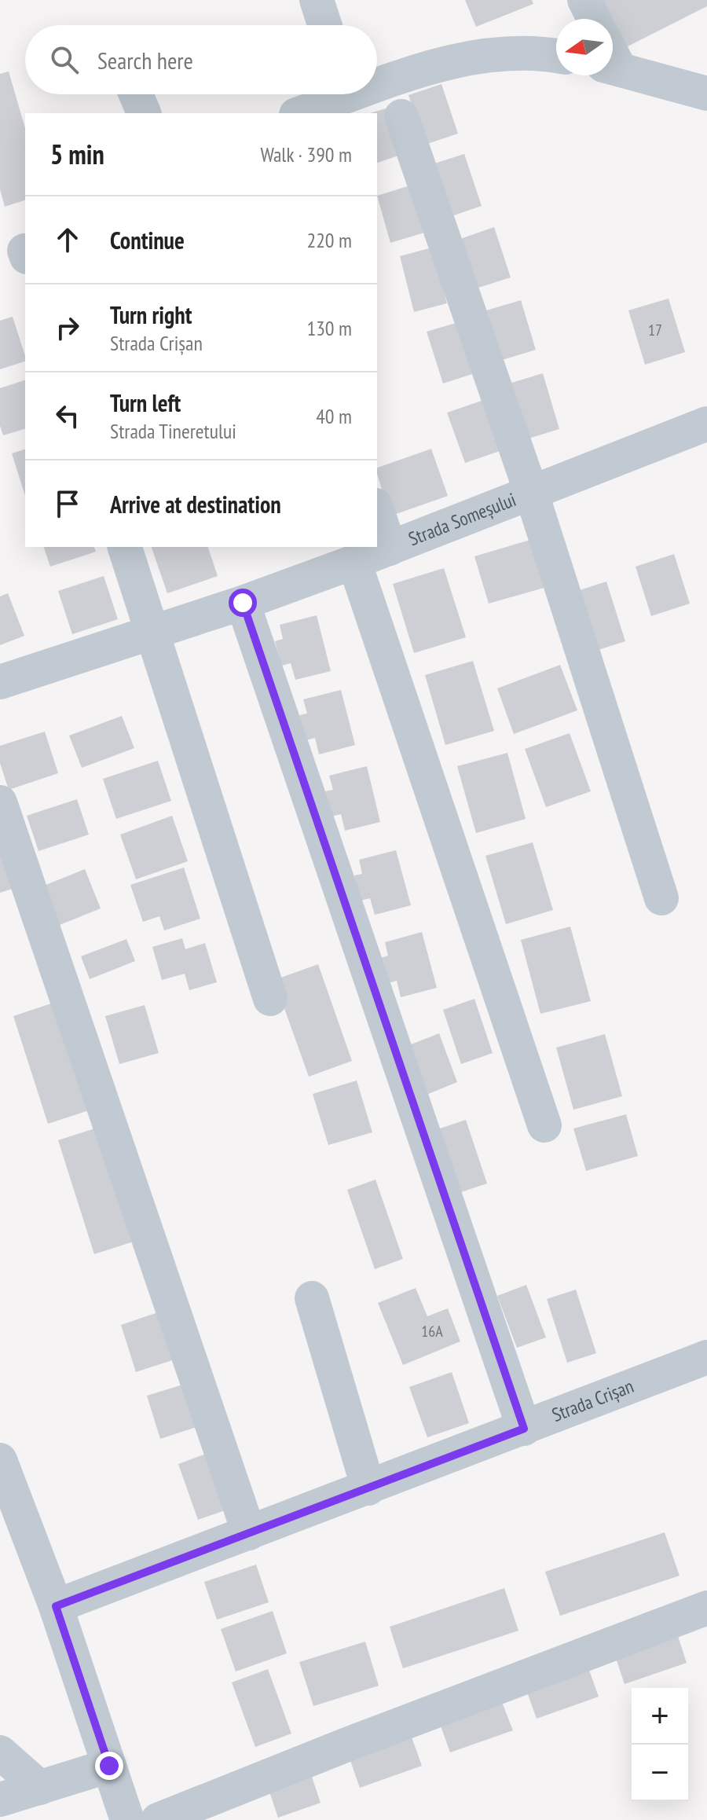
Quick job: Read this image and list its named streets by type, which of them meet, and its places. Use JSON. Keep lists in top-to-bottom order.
{
  "streets": {
    "street": ["Strada Someșului", "Strada Crișan"]
  },
  "house_numbers": ["17", "16A"],
  "north": "left",
  "page": {
    "search": "Search here",
    "heading": ["5 min", "Walk · 390 m"],
    "list": [
      ["Continue", "220 m"],
      ["Turn right", "Strada Crișan", "130 m"],
      ["Turn left", "Strada Tineretului", "40 m"],
      "Arrive at destination"
    ],
    "map_buttons": ["+", "−"]
  }
}
